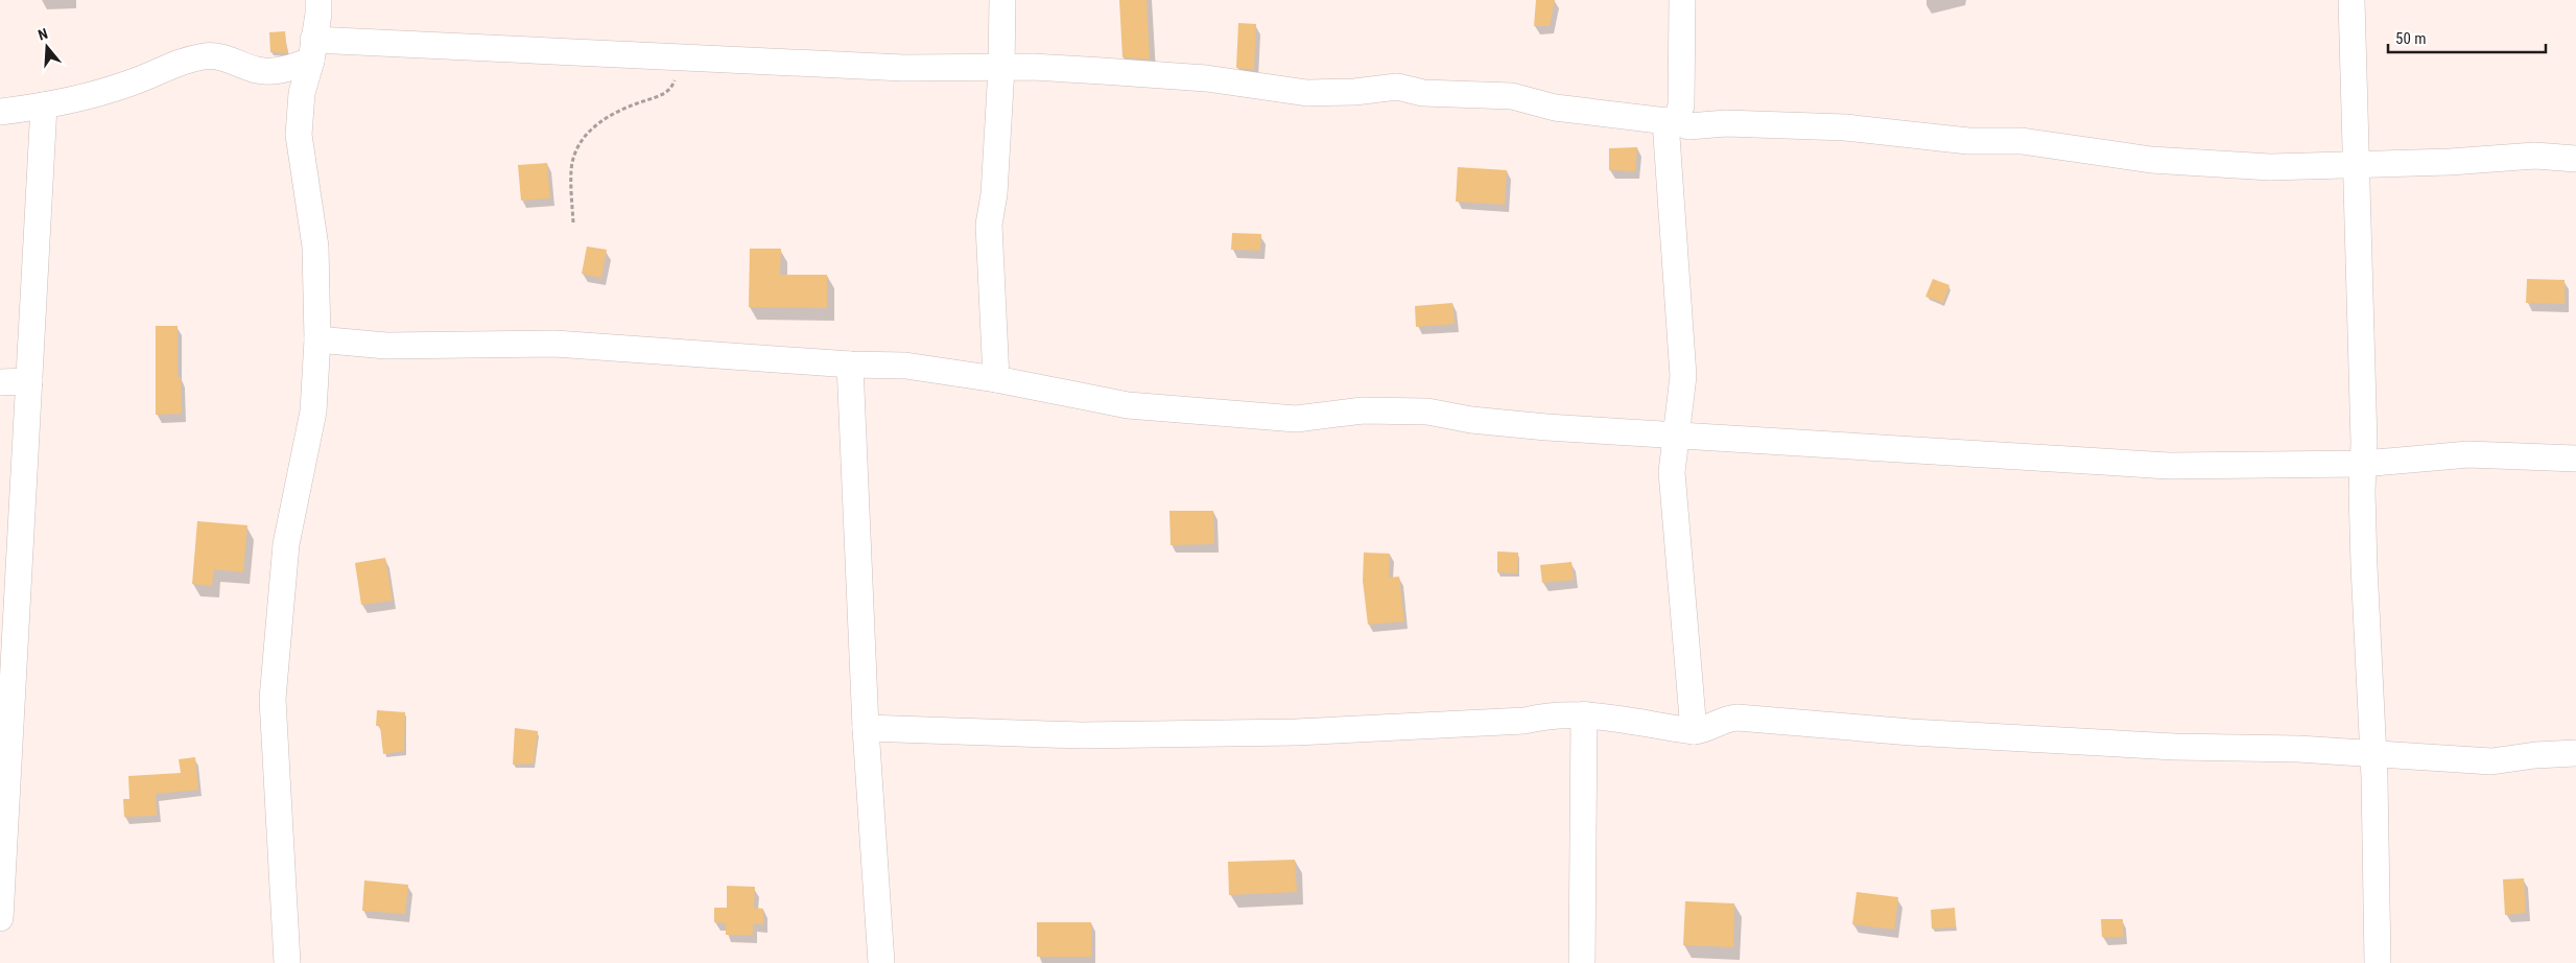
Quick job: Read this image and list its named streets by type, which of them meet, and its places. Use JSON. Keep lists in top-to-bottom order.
{
  "scale_bar": "50 m",
  "north": "top"
}
